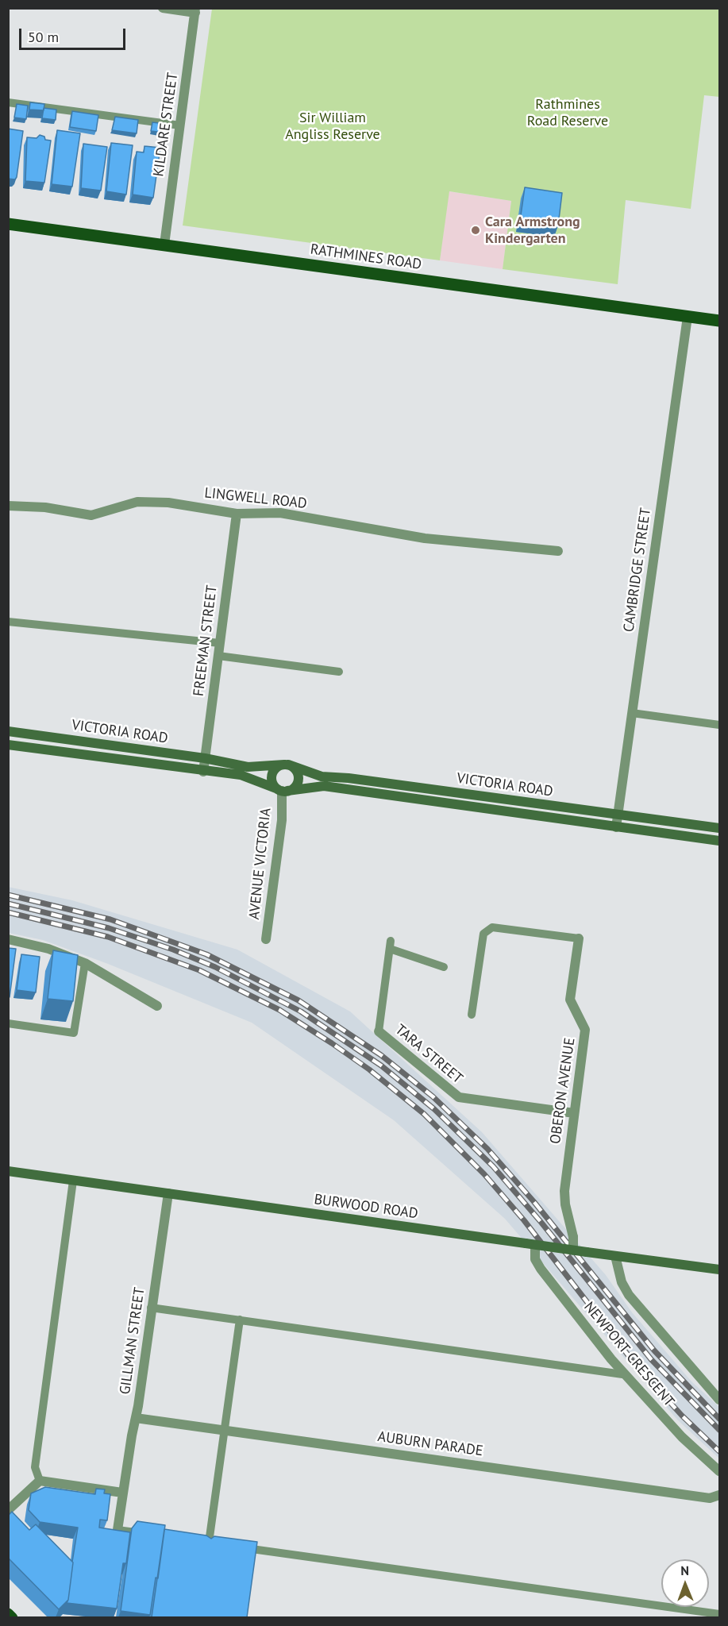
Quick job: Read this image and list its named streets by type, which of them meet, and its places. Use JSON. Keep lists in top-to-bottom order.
{
  "streets": {
    "main road": ["RATHMINES ROAD"],
    "street": [
      "KILDARE STREET",
      "LINGWELL ROAD",
      "CAMBRIDGE STREET",
      "FREEMAN STREET",
      "VICTORIA ROAD",
      "AVENUE VICTORIA",
      "TARA STREET",
      "OBERON AVENUE",
      "BURWOOD ROAD",
      "GILLMAN STREET",
      "NEWPORT CRESCENT",
      "AUBURN PARADE"
    ]
  },
  "crossings": [
    ["KILDARE STREET", "RATHMINES ROAD"],
    ["RATHMINES ROAD", "CAMBRIDGE STREET"],
    ["LINGWELL ROAD", "FREEMAN STREET"],
    ["CAMBRIDGE STREET", "VICTORIA ROAD"],
    ["FREEMAN STREET", "VICTORIA ROAD"],
    ["VICTORIA ROAD", "AVENUE VICTORIA"],
    ["TARA STREET", "OBERON AVENUE"],
    ["OBERON AVENUE", "BURWOOD ROAD"],
    ["BURWOOD ROAD", "GILLMAN STREET"],
    ["BURWOOD ROAD", "NEWPORT CRESCENT"],
    ["GILLMAN STREET", "AUBURN PARADE"]
  ],
  "parks": ["Rathmines Road Reserve", "Sir William Angliss Reserve"],
  "places": ["Cara Armstrong Kindergarten"],
  "scale_bar": "50 m",
  "north": "top"
}
